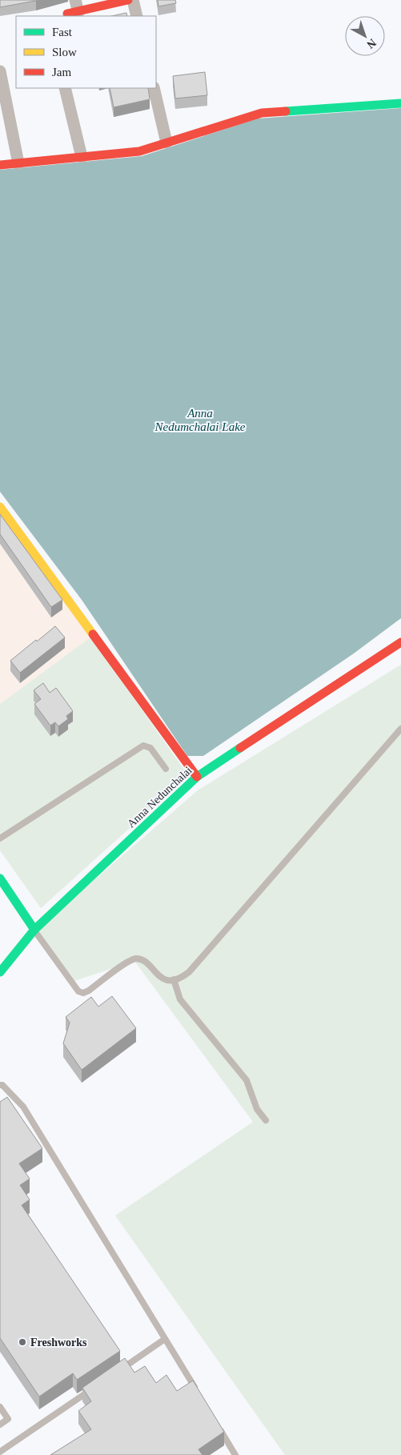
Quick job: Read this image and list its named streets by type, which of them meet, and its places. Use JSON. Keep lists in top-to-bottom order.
{
  "streets": {
    "street": ["Anna Nedunchalai"]
  },
  "water": ["Anna Nedumchalai Lake"],
  "places": ["Freshworks"],
  "legend": ["Fast", "Slow", "Jam"],
  "north": "bottom right"
}
